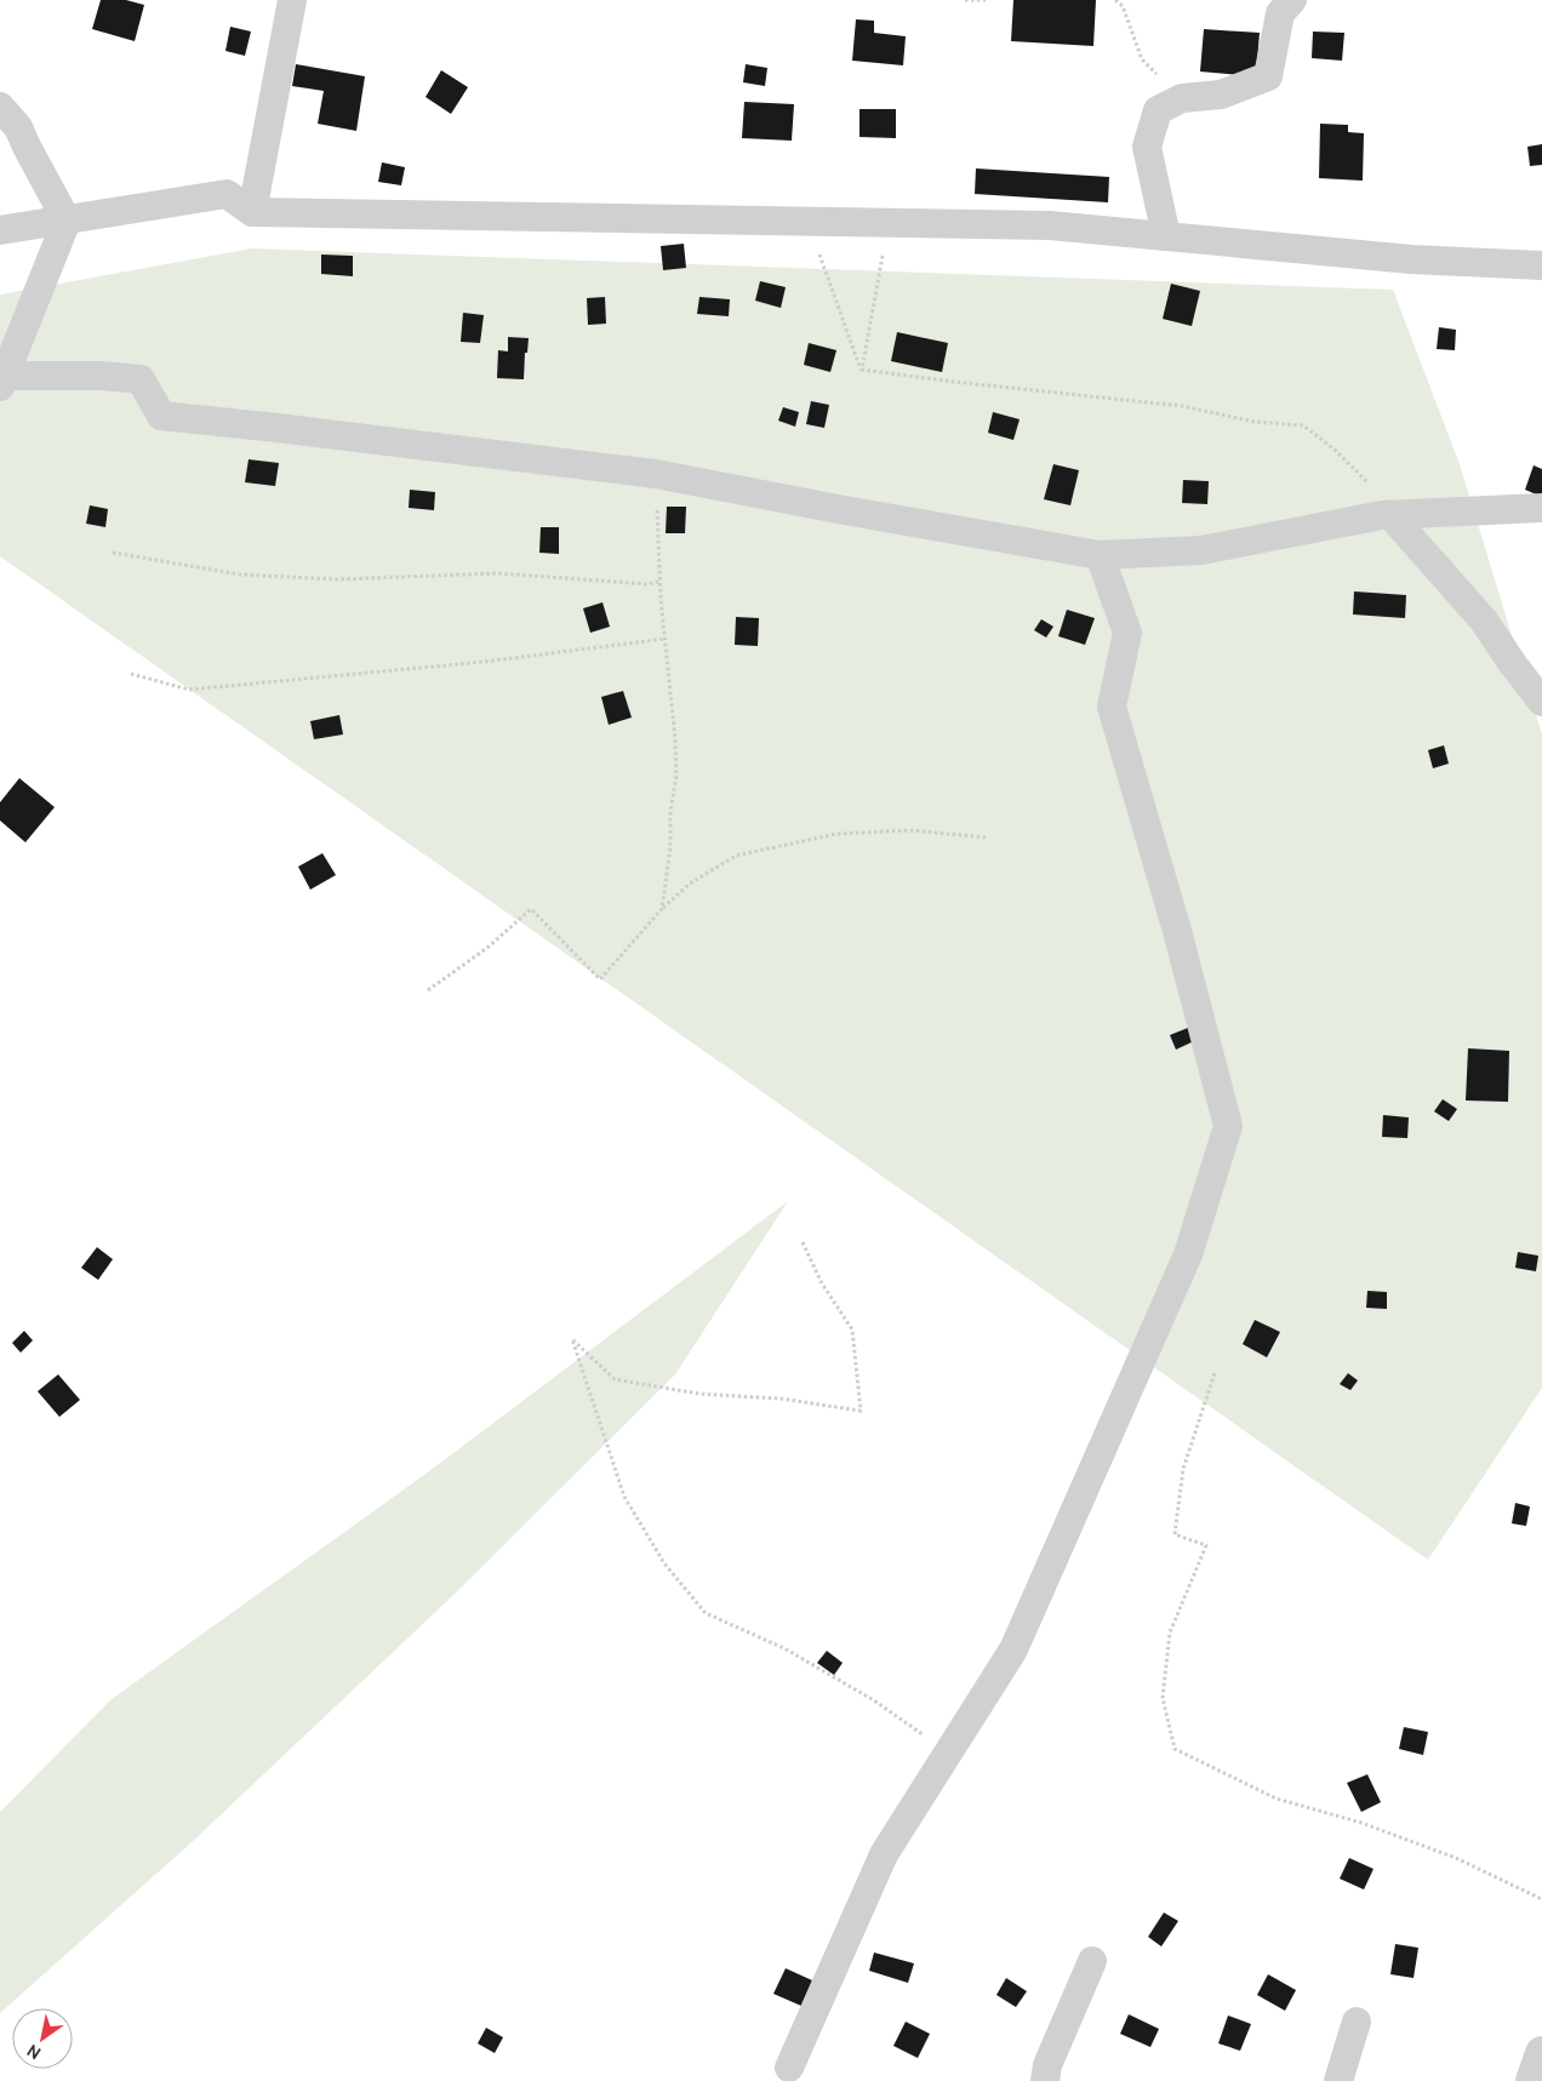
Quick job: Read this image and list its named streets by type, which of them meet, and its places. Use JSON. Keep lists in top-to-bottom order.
{
  "north": "bottom left"
}
